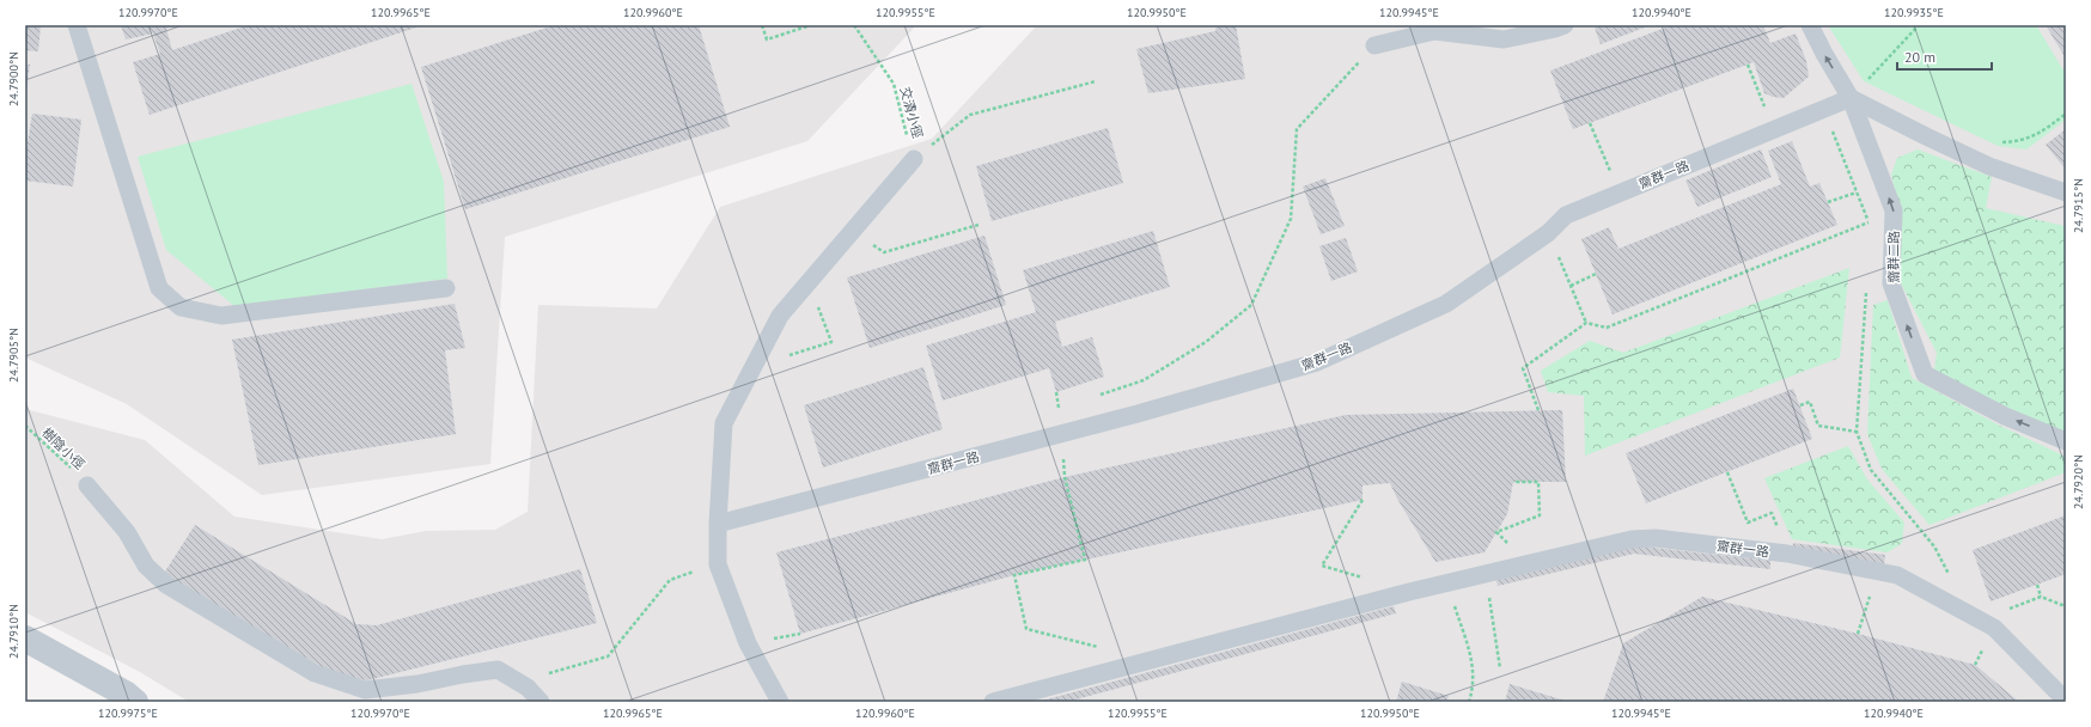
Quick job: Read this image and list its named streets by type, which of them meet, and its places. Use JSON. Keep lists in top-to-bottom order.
{
  "streets": {
    "lane": ["齋群一路", "齋群二路"],
    "path": ["交清小徑", "樹陰小徑"]
  },
  "crossings": [
    ["齋群一路", "齋群二路"]
  ],
  "one_way": ["齋群二路"],
  "scale_bar": "20 m",
  "coordinates": [
    "120.9970°E",
    "120.9965°E",
    "120.9960°E",
    "120.9955°E",
    "120.9950°E",
    "120.9945°E",
    "120.9940°E",
    "120.9935°E",
    "24.7900°N",
    "24.7915°N",
    "24.7905°N",
    "24.7920°N",
    "24.7910°N",
    "120.9975°E"
  ]
}
